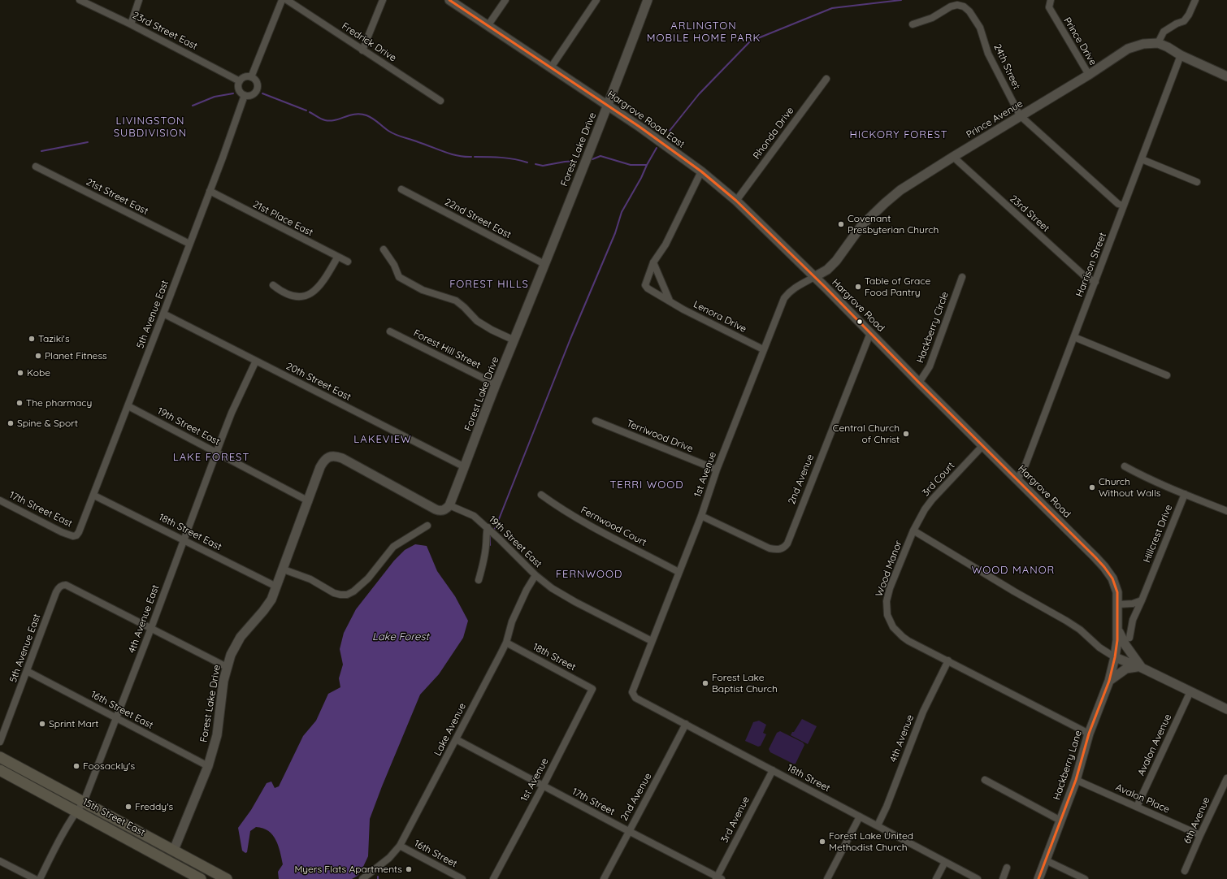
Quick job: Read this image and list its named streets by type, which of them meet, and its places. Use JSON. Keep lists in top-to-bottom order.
{
  "streets": {
    "main road": ["15th Street East"],
    "street": [
      "23rd Street East",
      "Prince Drive",
      "Fredrick Drive",
      "24th Street",
      "Hargrove Road East",
      "Prince Avenue",
      "Rhonda Drive",
      "Forest Lake Drive",
      "21st Street East",
      "23rd Street",
      "21st Place East",
      "22nd Street East",
      "Harrison Street",
      "Hargrove Road",
      "5th Avenue East",
      "Lenora Drive",
      "Hackberry Circle",
      "Forest Hill Street",
      "20th Street East",
      "19th Street East",
      "Terriwood Drive",
      "1st Avenue",
      "2nd Avenue",
      "3rd Court",
      "17th Street East",
      "Fernwood Court",
      "18th Street East",
      "Hillcrest Drive",
      "Wood Manor",
      "4th Avenue East",
      "18th Street",
      "16th Street East",
      "Lake Avenue",
      "4th Avenue",
      "Avalon Avenue",
      "Hackberry Lane",
      "Avalon Place",
      "17th Street",
      "3rd Avenue",
      "6th Avenue",
      "16th Street"
    ]
  },
  "crossings": [
    ["23rd Street East", "5th Avenue East"],
    ["Prince Drive", "Prince Avenue"],
    ["24th Street", "Prince Avenue"],
    ["24th Street", "Harrison Street"],
    ["Hargrove Road East", "Prince Avenue"],
    ["Hargrove Road East", "Rhonda Drive"],
    ["Hargrove Road East", "Forest Lake Drive"],
    ["Hargrove Road East", "Hargrove Road"],
    ["Hargrove Road East", "Lenora Drive"],
    ["Hargrove Road East", "1st Avenue"],
    ["Prince Avenue", "23rd Street"],
    ["Prince Avenue", "Hargrove Road"],
    ["Prince Avenue", "1st Avenue"],
    ["Forest Lake Drive", "22nd Street East"],
    ["Forest Lake Drive", "Forest Hill Street"],
    ["Forest Lake Drive", "20th Street East"],
    ["Forest Lake Drive", "19th Street East"],
    ["Forest Lake Drive", "18th Street East"],
    ["Forest Lake Drive", "16th Street East"],
    ["Forest Lake Drive", "15th Street East"],
    ["21st Street East", "5th Avenue East"],
    ["23rd Street", "Harrison Street"],
    ["21st Place East", "5th Avenue East"],
    ["Harrison Street", "Hargrove Road"],
    ["Hargrove Road", "Hackberry Circle"],
    ["Hargrove Road", "1st Avenue"],
    ["Hargrove Road", "2nd Avenue"],
    ["Hargrove Road", "3rd Court"],
    ["Hargrove Road", "Hackberry Lane"],
    ["5th Avenue East", "20th Street East"],
    ["5th Avenue East", "19th Street East"],
    ["5th Avenue East", "17th Street East"],
    ["5th Avenue East", "18th Street East"],
    ["5th Avenue East", "4th Avenue East"],
    ["5th Avenue East", "16th Street East"],
    ["Lenora Drive", "1st Avenue"],
    ["20th Street East", "4th Avenue East"],
    ["19th Street East", "1st Avenue"],
    ["19th Street East", "4th Avenue East"],
    ["19th Street East", "Lake Avenue"],
    ["Terriwood Drive", "1st Avenue"],
    ["1st Avenue", "2nd Avenue"],
    ["1st Avenue", "Fernwood Court"],
    ["1st Avenue", "18th Street"],
    ["1st Avenue", "17th Street"],
    ["2nd Avenue", "18th Street"],
    ["2nd Avenue", "17th Street"],
    ["3rd Court", "Wood Manor"],
    ["18th Street East", "4th Avenue East"],
    ["Wood Manor", "4th Avenue"],
    ["Wood Manor", "Hackberry Lane"],
    ["4th Avenue East", "16th Street East"],
    ["4th Avenue East", "15th Street East"],
    ["18th Street", "Lake Avenue"],
    ["18th Street", "4th Avenue"],
    ["18th Street", "3rd Avenue"],
    ["Lake Avenue", "17th Street"],
    ["Lake Avenue", "16th Street"],
    ["Avalon Avenue", "Avalon Place"],
    ["Hackberry Lane", "Avalon Place"],
    ["Avalon Place", "6th Avenue"],
    ["17th Street", "3rd Avenue"]
  ],
  "districts": [
    "ARLINGTON MOBILE HOME PARK",
    "LIVINGSTON SUBDIVISION",
    "HICKORY FOREST",
    "FOREST HILLS",
    "LAKEVIEW",
    "LAKE FOREST",
    "TERRI WOOD",
    "WOOD MANOR",
    "FERNWOOD"
  ],
  "water": ["Lake Forest"],
  "places": [
    "Covenant Presbyterian Church",
    "Table of Grace Food Pantry",
    "Taziki's",
    "Planet Fitness",
    "Kobe",
    "The pharmacy",
    "Spine & Sport",
    "Central Church of Christ",
    "Church Without Walls",
    "Forest Lake Baptist Church",
    "Sprint Mart",
    "Foosackly's",
    "Freddy's",
    "Forest Lake United Methodist Church",
    "Myers Flats Apartments"
  ]
}
